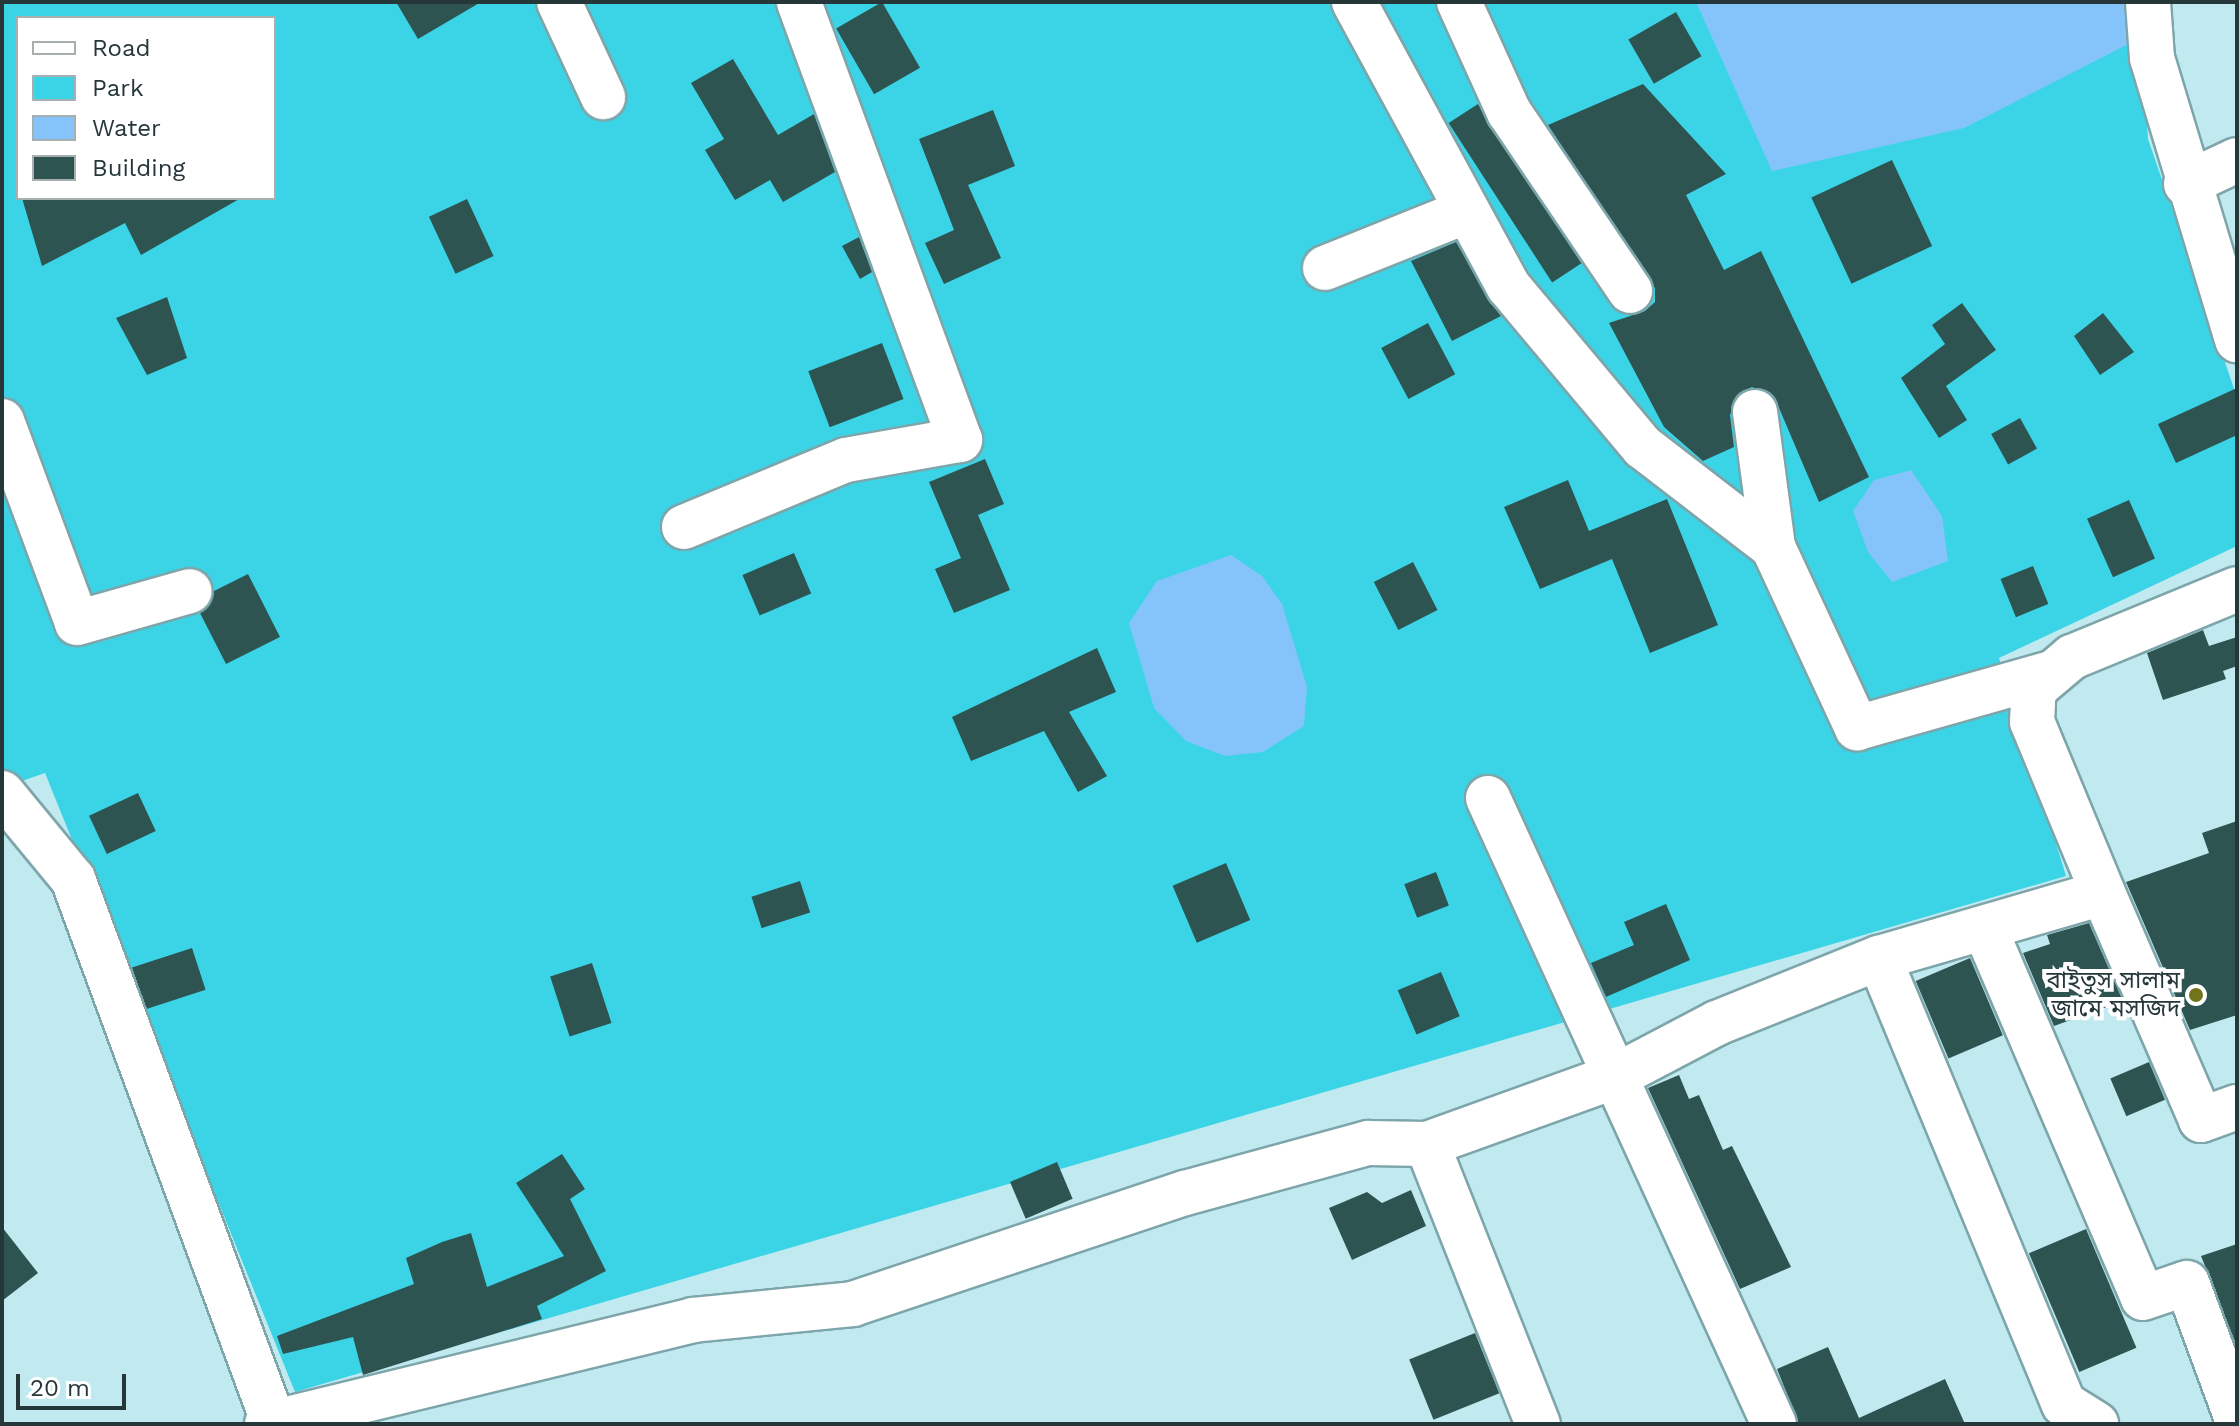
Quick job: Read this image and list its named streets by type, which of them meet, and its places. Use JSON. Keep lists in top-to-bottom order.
{
  "places": ["বাইতুস সালাম জামে মসজিদ"],
  "legend": [
    "Road",
    "Park",
    "Water",
    "Building"
  ],
  "scale_bar": "20 m"
}
